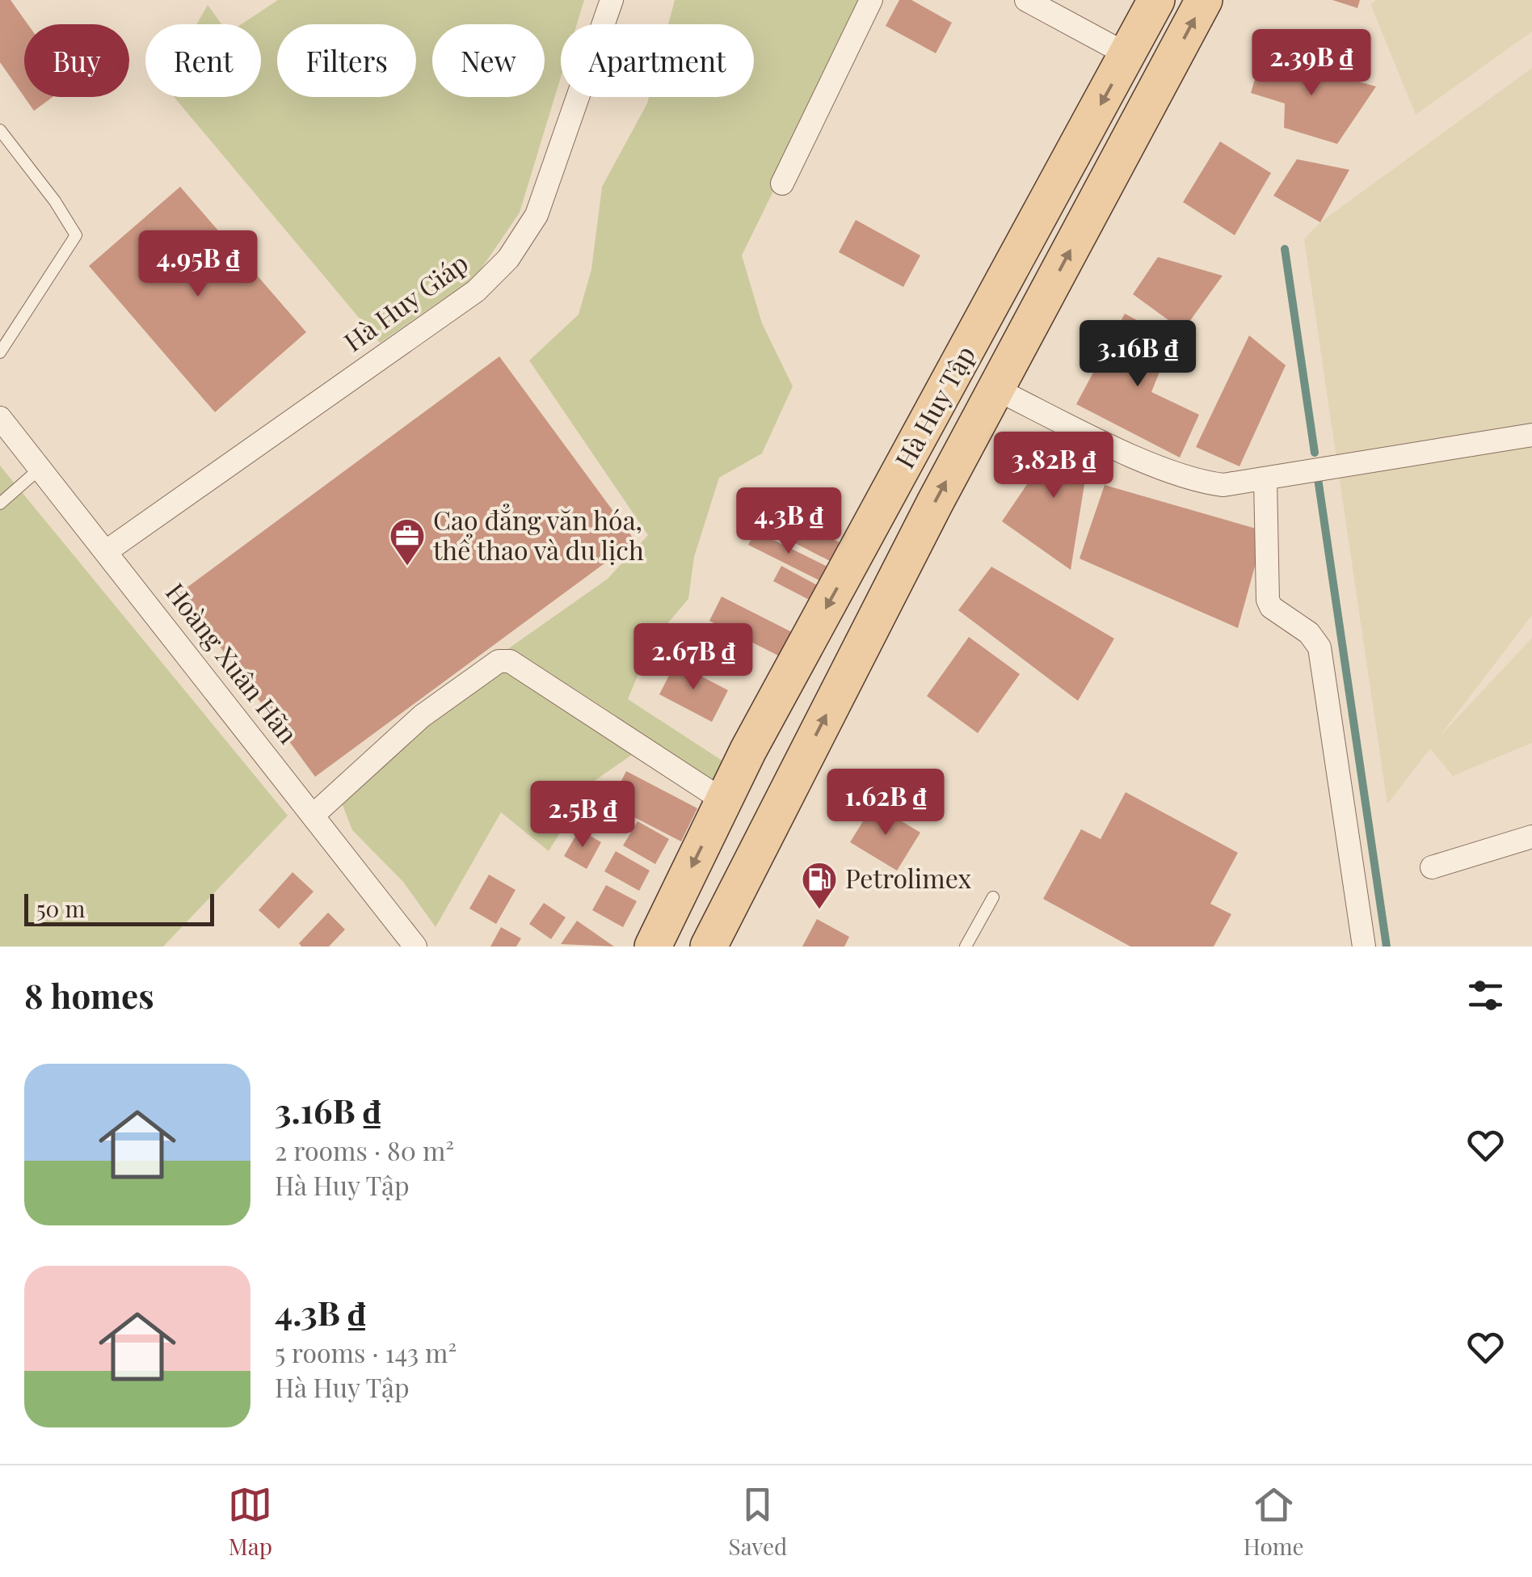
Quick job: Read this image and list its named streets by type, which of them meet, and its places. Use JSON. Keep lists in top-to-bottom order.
{
  "streets": {
    "main road": ["Hà Huy Tập"],
    "street": ["Hà Huy Giáp", "Hoàng Xuân Hãn"]
  },
  "crossings": [
    ["Hà Huy Giáp", "Hoàng Xuân Hãn"]
  ],
  "places": {
    "office": ["Cao đẳng văn hóa, thể thao và du lịch"],
    "fuel station": ["Petrolimex"]
  },
  "scale_bar": "50 m",
  "page": {
    "chip": [
      "Buy",
      "Rent",
      "Filters",
      "New",
      "Apartment"
    ],
    "price": [
      "2.39B ₫",
      "4.95B ₫",
      "3.16B ₫",
      "3.82B ₫",
      "4.3B ₫",
      "2.67B ₫",
      "1.62B ₫",
      "2.5B ₫"
    ],
    "scale": "50 m",
    "heading": "8 homes",
    "list": [
      {
        "name": "3.16B ₫",
        "note": "2 rooms · 80 m² · Hà Huy Tập"
      },
      {
        "name": "4.3B ₫",
        "note": "5 rooms · 143 m² · Hà Huy Tập"
      }
    ],
    "tabs": ["Map", "Saved", "Home"]
  }
}
